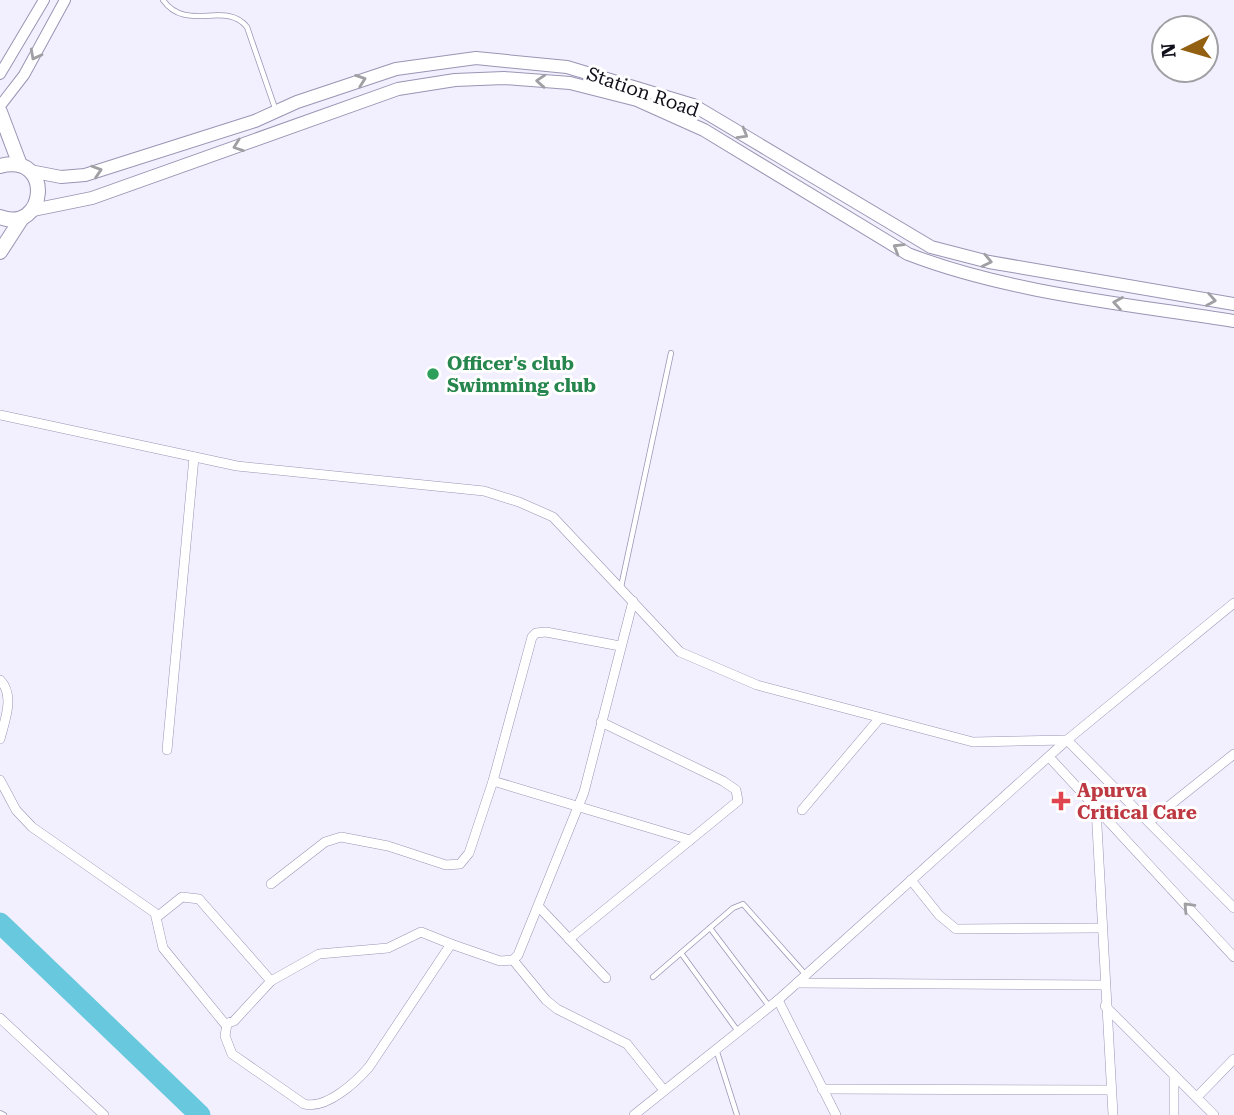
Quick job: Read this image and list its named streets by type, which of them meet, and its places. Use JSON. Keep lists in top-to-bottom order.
{
  "streets": {
    "main road": ["Station Road"]
  },
  "places": {
    "other": ["Officer's club Swimming club"],
    "health": ["Apurva Critical Care"]
  },
  "north": "left"
}
